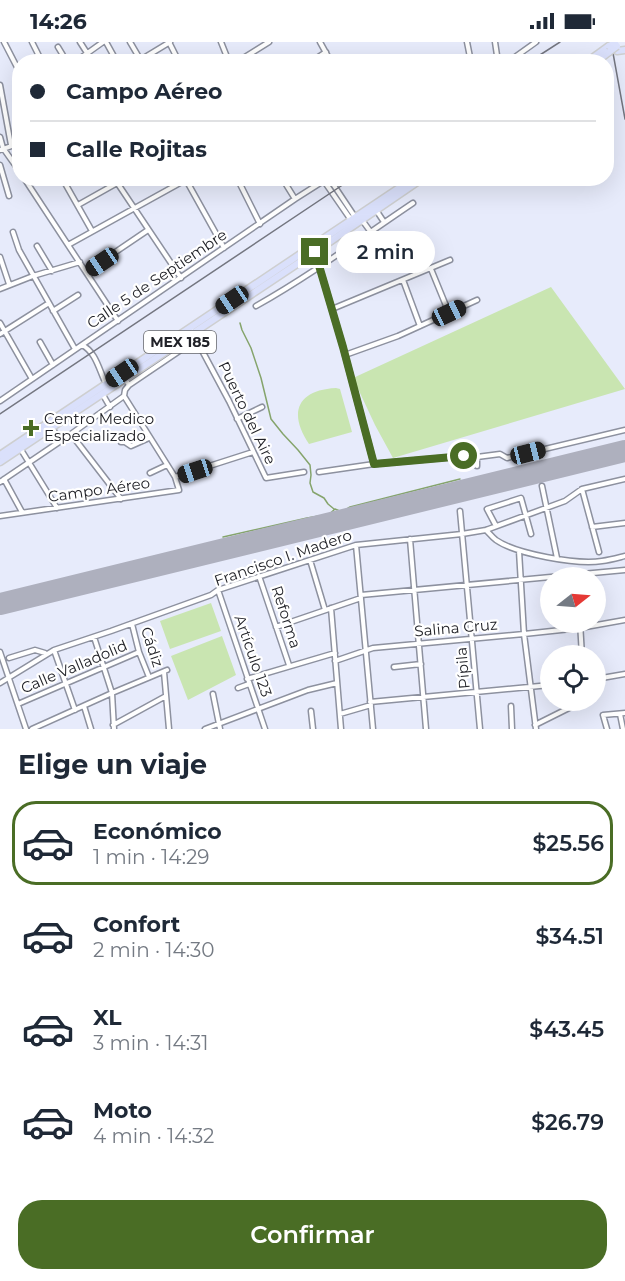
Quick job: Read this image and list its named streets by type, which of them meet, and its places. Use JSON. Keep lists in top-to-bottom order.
{
  "streets": {
    "main road": ["MEX 185"],
    "street": [
      "Calle 5 de Septiembre",
      "Puerto del Aire",
      "Campo Aéreo",
      "Francisco I. Madero",
      "Reforma",
      "Salina Cruz",
      "Cádiz",
      "Artículo 123",
      "Calle Valladolid",
      "Pípila"
    ]
  },
  "crossings": [
    ["MEX 185", "Puerto del Aire"],
    ["Francisco I. Madero", "Reforma"],
    ["Francisco I. Madero", "Cádiz"],
    ["Francisco I. Madero", "Artículo 123"],
    ["Francisco I. Madero", "Pípila"],
    ["Salina Cruz", "Pípila"],
    ["Cádiz", "Calle Valladolid"]
  ],
  "places": {
    "health": ["Centro Medico Especializado"]
  },
  "north": "right",
  "page": {
    "status": "14:26",
    "banner": ["Campo Aéreo", "Calle Rojitas"],
    "bubble": "2 min",
    "heading": "Elige un viaje",
    "list": [
      {
        "name": "Económico",
        "note": "1 min · 14:29",
        "value": "$25.56"
      },
      {
        "name": "Confort",
        "note": "2 min · 14:30",
        "value": "$34.51"
      },
      {
        "name": "XL",
        "note": "3 min · 14:31",
        "value": "$43.45"
      },
      {
        "name": "Moto",
        "note": "4 min · 14:32",
        "value": "$26.79"
      }
    ],
    "buttons": "Confirmar"
  }
}
